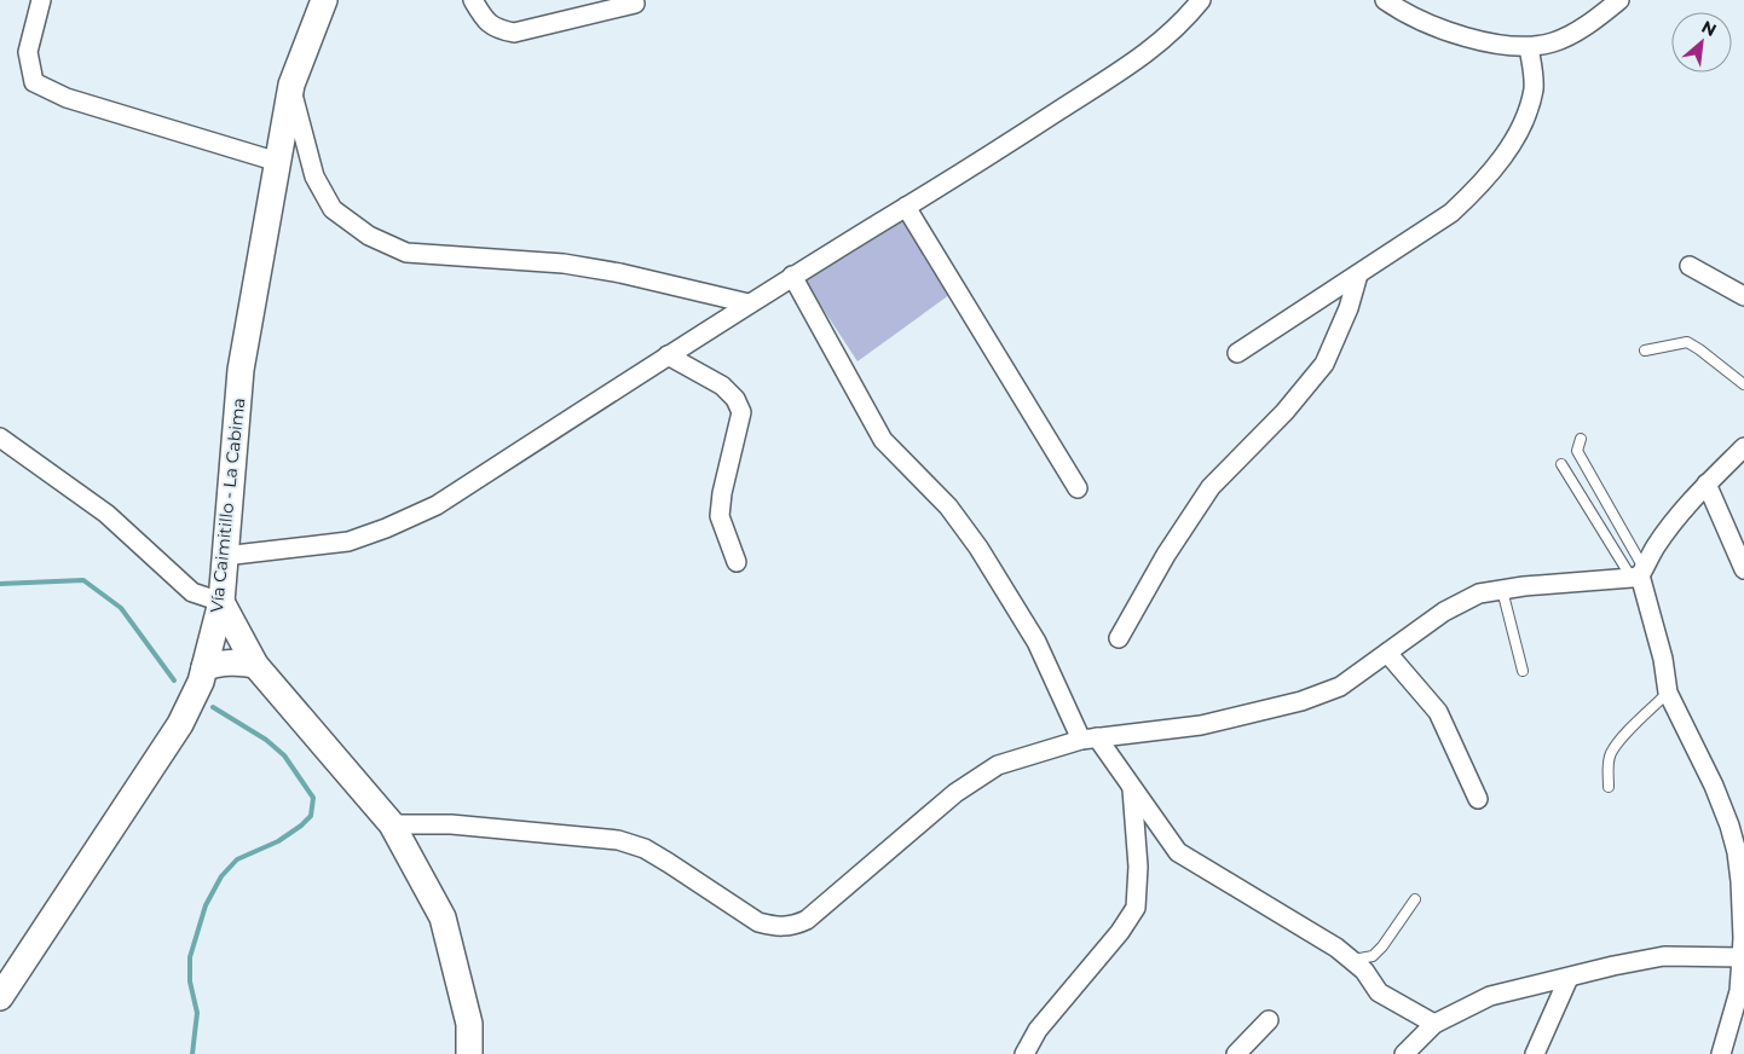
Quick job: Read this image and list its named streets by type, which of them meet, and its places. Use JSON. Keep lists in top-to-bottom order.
{
  "streets": {
    "street": ["Vía Caimitillo - La Cabima"]
  },
  "north": "top right"
}
